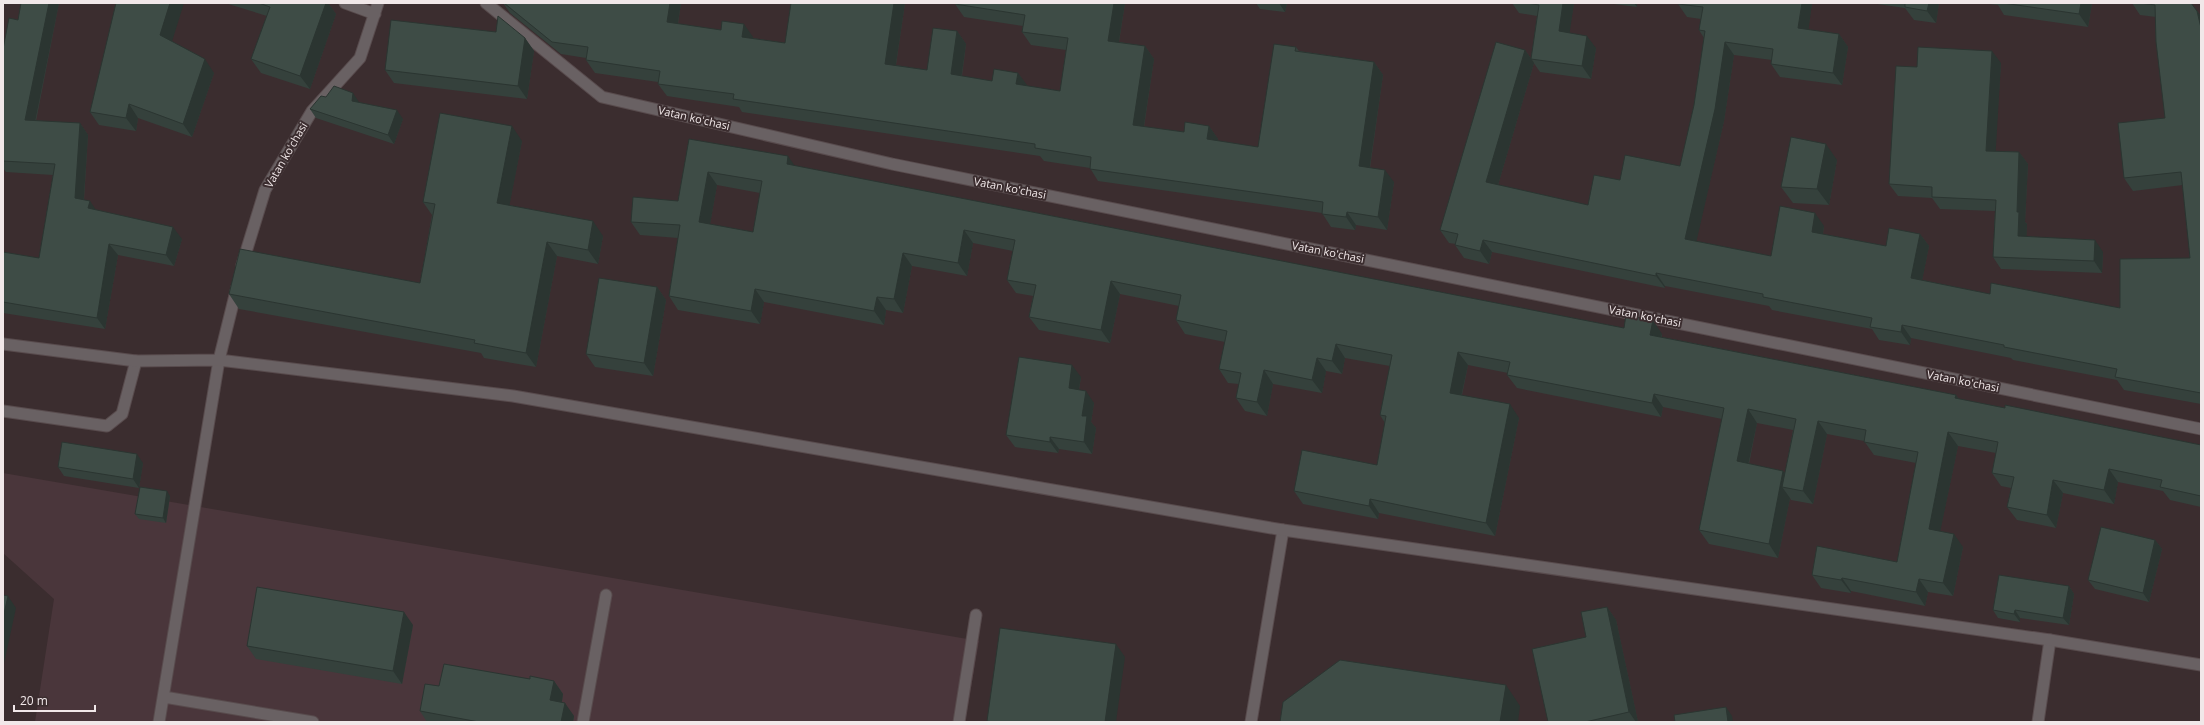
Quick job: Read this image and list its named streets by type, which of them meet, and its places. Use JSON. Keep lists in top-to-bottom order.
{
  "streets": {
    "street": ["Vatan koʻchasi"]
  },
  "scale_bar": "20 m"
}
